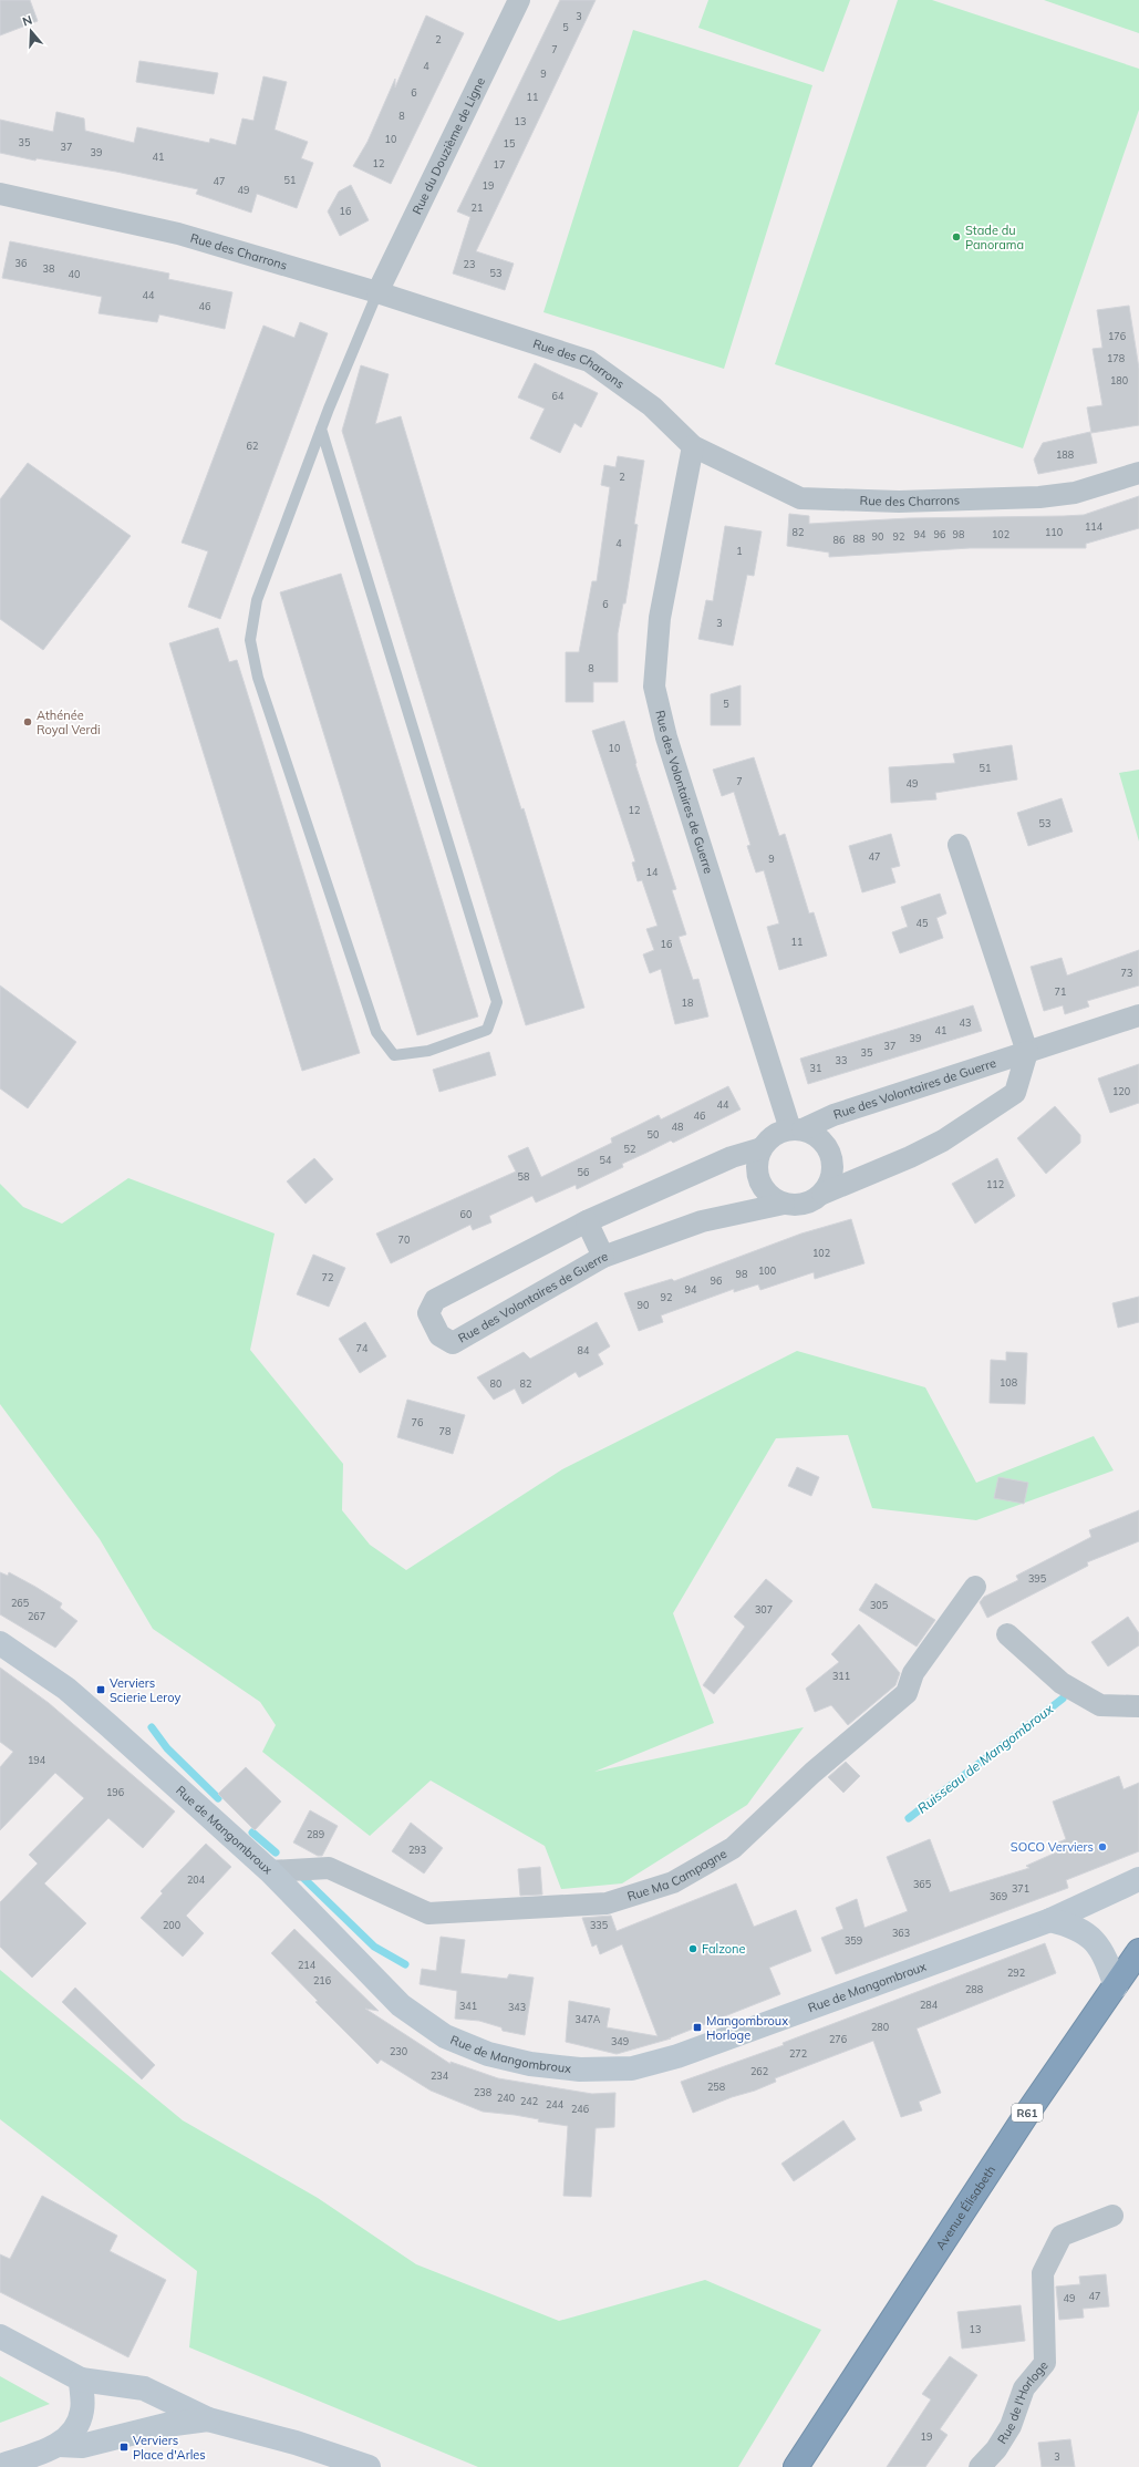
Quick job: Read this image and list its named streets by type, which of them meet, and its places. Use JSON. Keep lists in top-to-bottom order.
{
  "streets": {
    "highway": ["R61", "Avenue Élisabeth"],
    "main road": ["Rue de Mangombroux"],
    "street": [
      "Rue du Douzième de Ligne",
      "Rue des Charrons",
      "Rue des Volontaires de Guerre",
      "Rue Ma Campagne",
      "Rue de l'Horloge"
    ]
  },
  "crossings": [
    ["Rue du Douzième de Ligne", "Rue des Charrons"],
    ["Rue des Charrons", "Rue des Volontaires de Guerre"],
    ["Rue de Mangombroux", "Rue Ma Campagne"]
  ],
  "water": ["Ruisseau de Mangombroux"],
  "places": {
    "other": [
      "Stade du Panorama",
      "Athénée Royal Verdi",
      "SOCO Verviers",
      "Falzone"
    ],
    "transit": ["Verviers Scierie Leroy", "Mangombroux Horloge", "Verviers Place d'Arles"]
  },
  "house_numbers": [
    "3",
    "5",
    "2",
    "7",
    "4",
    "9",
    "6",
    "11",
    "8",
    "13",
    "10",
    "35",
    "15",
    "37",
    "39",
    "41",
    "12",
    "17",
    "51",
    "47",
    "19",
    "49",
    "21",
    "16",
    "36",
    "23",
    "38",
    "53",
    "40",
    "44",
    "46",
    "176",
    "178",
    "180",
    "64",
    "62",
    "188",
    "2",
    "114",
    "82",
    "110",
    "94",
    "96",
    "98",
    "102",
    "90",
    "92",
    "88",
    "86",
    "4",
    "1",
    "6",
    "3",
    "8",
    "5",
    "10",
    "51",
    "7",
    "49",
    "12",
    "53",
    "47",
    "9",
    "14",
    "45",
    "11",
    "16",
    "73",
    "71",
    "18",
    "43",
    "41",
    "39",
    "37",
    "35",
    "33",
    "31",
    "120",
    "44",
    "46",
    "48",
    "50",
    "52",
    "54",
    "56",
    "58",
    "112",
    "60",
    "70",
    "102",
    "100",
    "98",
    "72",
    "96",
    "94",
    "92",
    "90",
    "74",
    "84",
    "108",
    "80",
    "82",
    "76",
    "78",
    "395",
    "265",
    "305",
    "307",
    "267",
    "311",
    "194",
    "196",
    "289",
    "293",
    "204",
    "365",
    "371",
    "369",
    "200",
    "335",
    "363",
    "359",
    "214",
    "292",
    "216",
    "288",
    "284",
    "341",
    "343",
    "347A",
    "280",
    "276",
    "349",
    "230",
    "272",
    "262",
    "234",
    "258",
    "238",
    "240",
    "242",
    "244",
    "246",
    "47",
    "49",
    "13",
    "19",
    "3"
  ],
  "north": "top"
}
